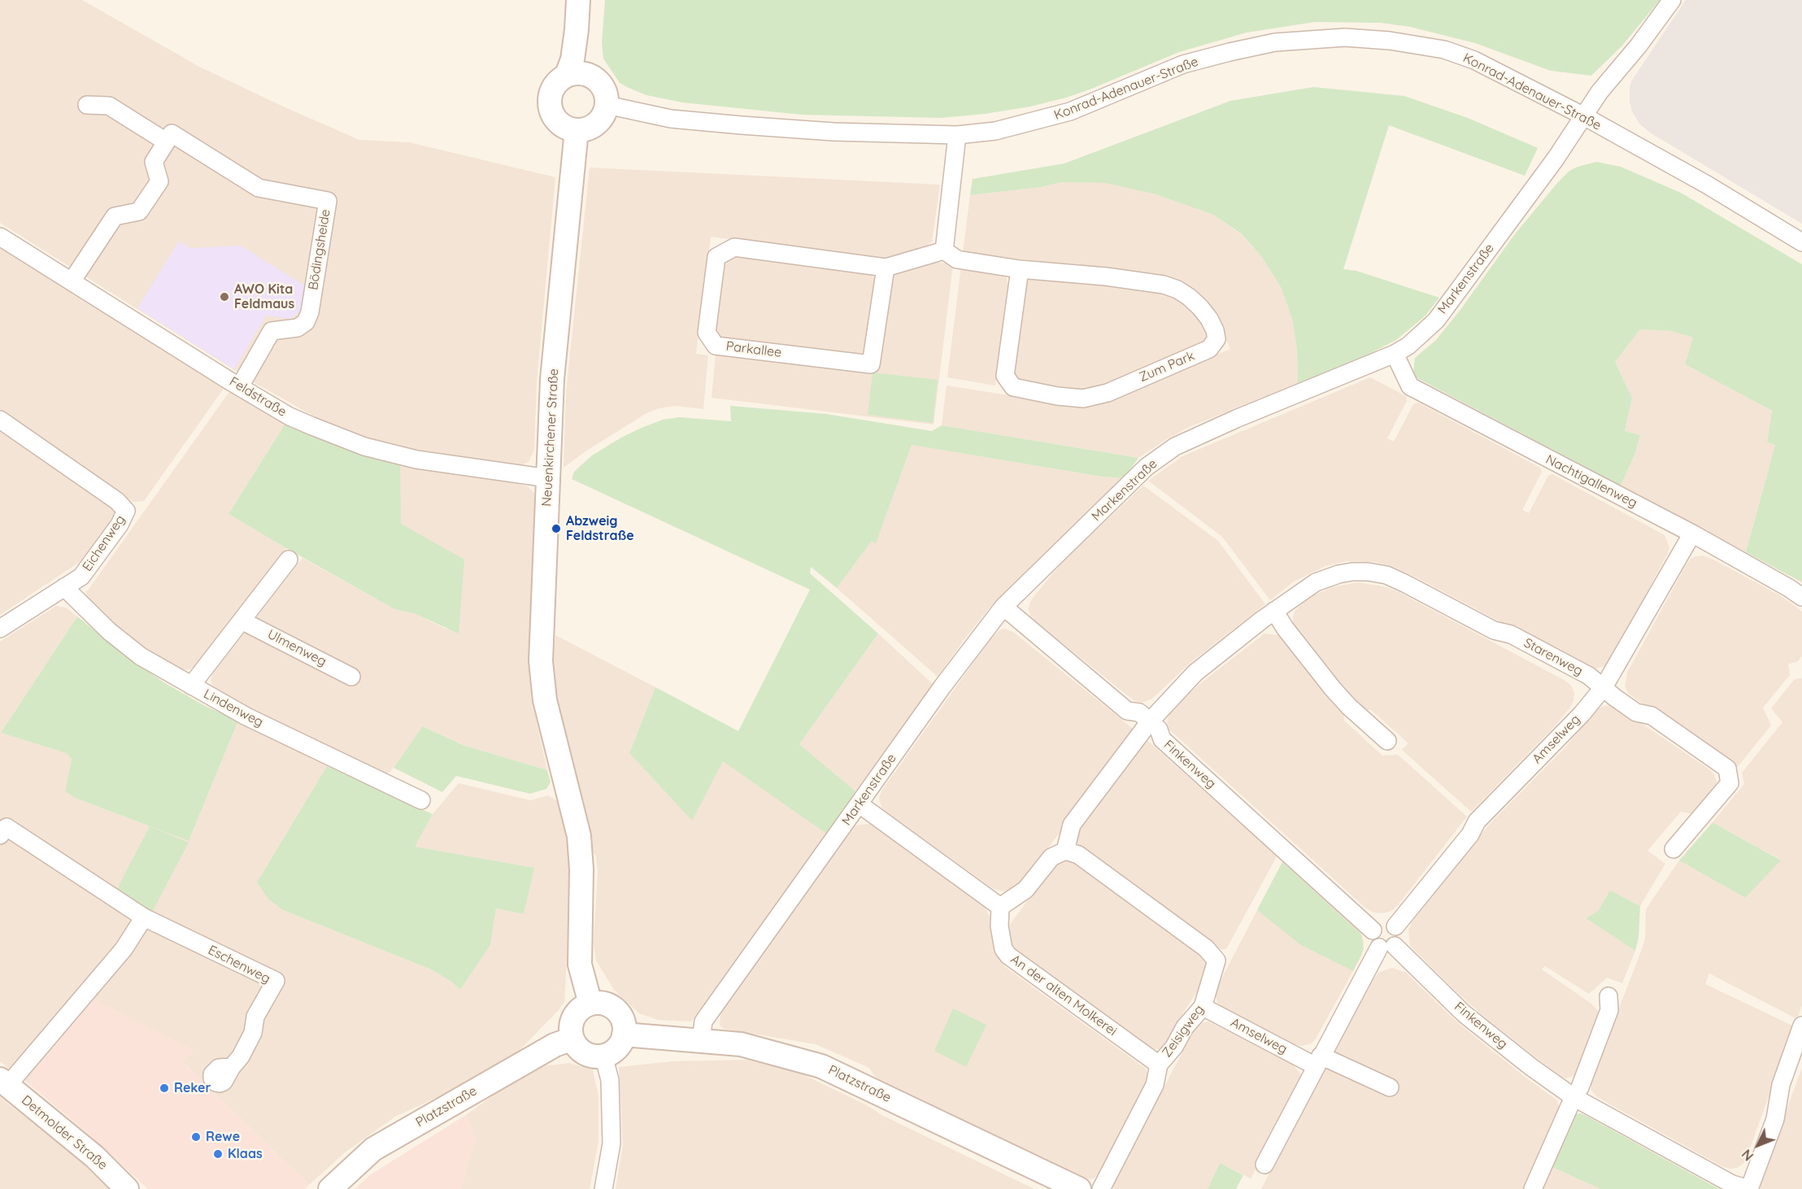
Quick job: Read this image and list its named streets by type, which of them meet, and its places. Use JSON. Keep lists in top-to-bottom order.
{
  "streets": {
    "street": [
      "Konrad-Adenauer-Straße",
      "Bödingsheide",
      "Markenstraße",
      "Parkallee",
      "Zum Park",
      "Feldstraße",
      "Neuenkirchener Straße",
      "Nachtigallenweg",
      "Eichenweg",
      "Ulmenweg",
      "Starenweg",
      "Lindenweg",
      "Amselweg",
      "Finkenweg",
      "Eschenweg",
      "An der alten Molkerei",
      "Zeisigweg",
      "Platzstraße",
      "Detmolder Straße"
    ]
  },
  "crossings": [
    ["Konrad-Adenauer-Straße", "Markenstraße"],
    ["Konrad-Adenauer-Straße", "Neuenkirchener Straße"],
    ["Bödingsheide", "Feldstraße"],
    ["Markenstraße", "Nachtigallenweg"],
    ["Markenstraße", "Finkenweg"],
    ["Markenstraße", "Platzstraße"],
    ["Parkallee", "Zum Park"],
    ["Feldstraße", "Neuenkirchener Straße"],
    ["Neuenkirchener Straße", "Platzstraße"],
    ["Nachtigallenweg", "Amselweg"],
    ["Eichenweg", "Lindenweg"],
    ["Starenweg", "Amselweg"],
    ["Starenweg", "Finkenweg"],
    ["Amselweg", "Finkenweg"],
    ["Amselweg", "Zeisigweg"],
    ["An der alten Molkerei", "Zeisigweg"]
  ],
  "places": [
    "AWO Kita Feldmaus",
    "Abzweig Feldstraße",
    "Reker",
    "Rewe",
    "Klaas"
  ],
  "north": "bottom left"
}
